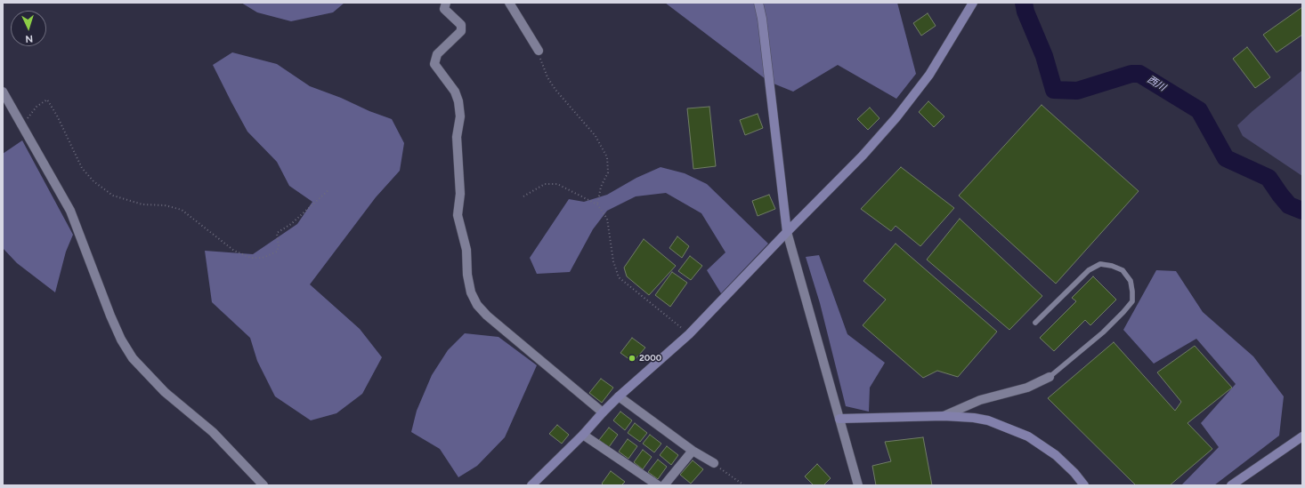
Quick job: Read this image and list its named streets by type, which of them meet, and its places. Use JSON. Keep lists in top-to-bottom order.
{
  "water": ["西川"],
  "places": ["2000"],
  "north": "bottom"
}
